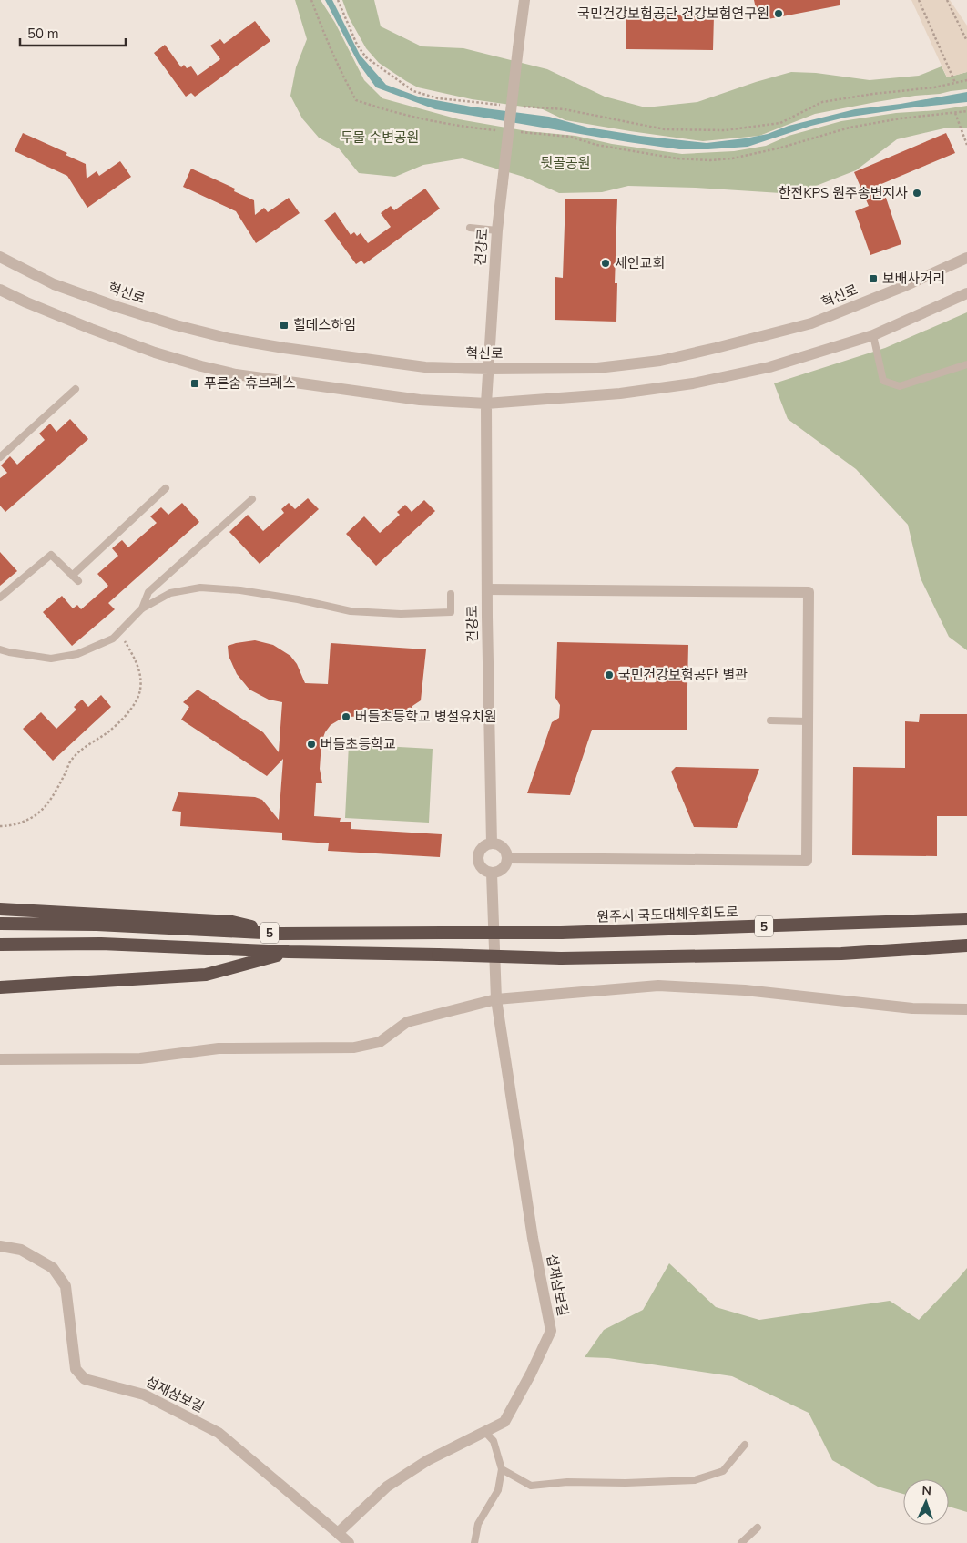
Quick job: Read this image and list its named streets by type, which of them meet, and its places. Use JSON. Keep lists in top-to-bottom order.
{
  "streets": {
    "highway": ["원주시 국도대체우회도로", "5"],
    "street": ["건강로", "혁신로", "섭재삼보길"]
  },
  "crossings": [
    ["건강로", "혁신로"],
    ["원주시 국도대체우회도로", "5"]
  ],
  "parks": ["두물 수변공원", "뒷골공원"],
  "places": {
    "other": [
      "국민건강보험공단 건강보험연구원",
      "한전KPS 원주송변지사",
      "세인교회",
      "국민건강보험공단 별관",
      "버들초등학교 병설유치원",
      "버들초등학교"
    ],
    "transit": ["보배사거리", "힐데스하임", "푸른숨 휴브레스"]
  },
  "scale_bar": "50 m",
  "north": "top"
}
